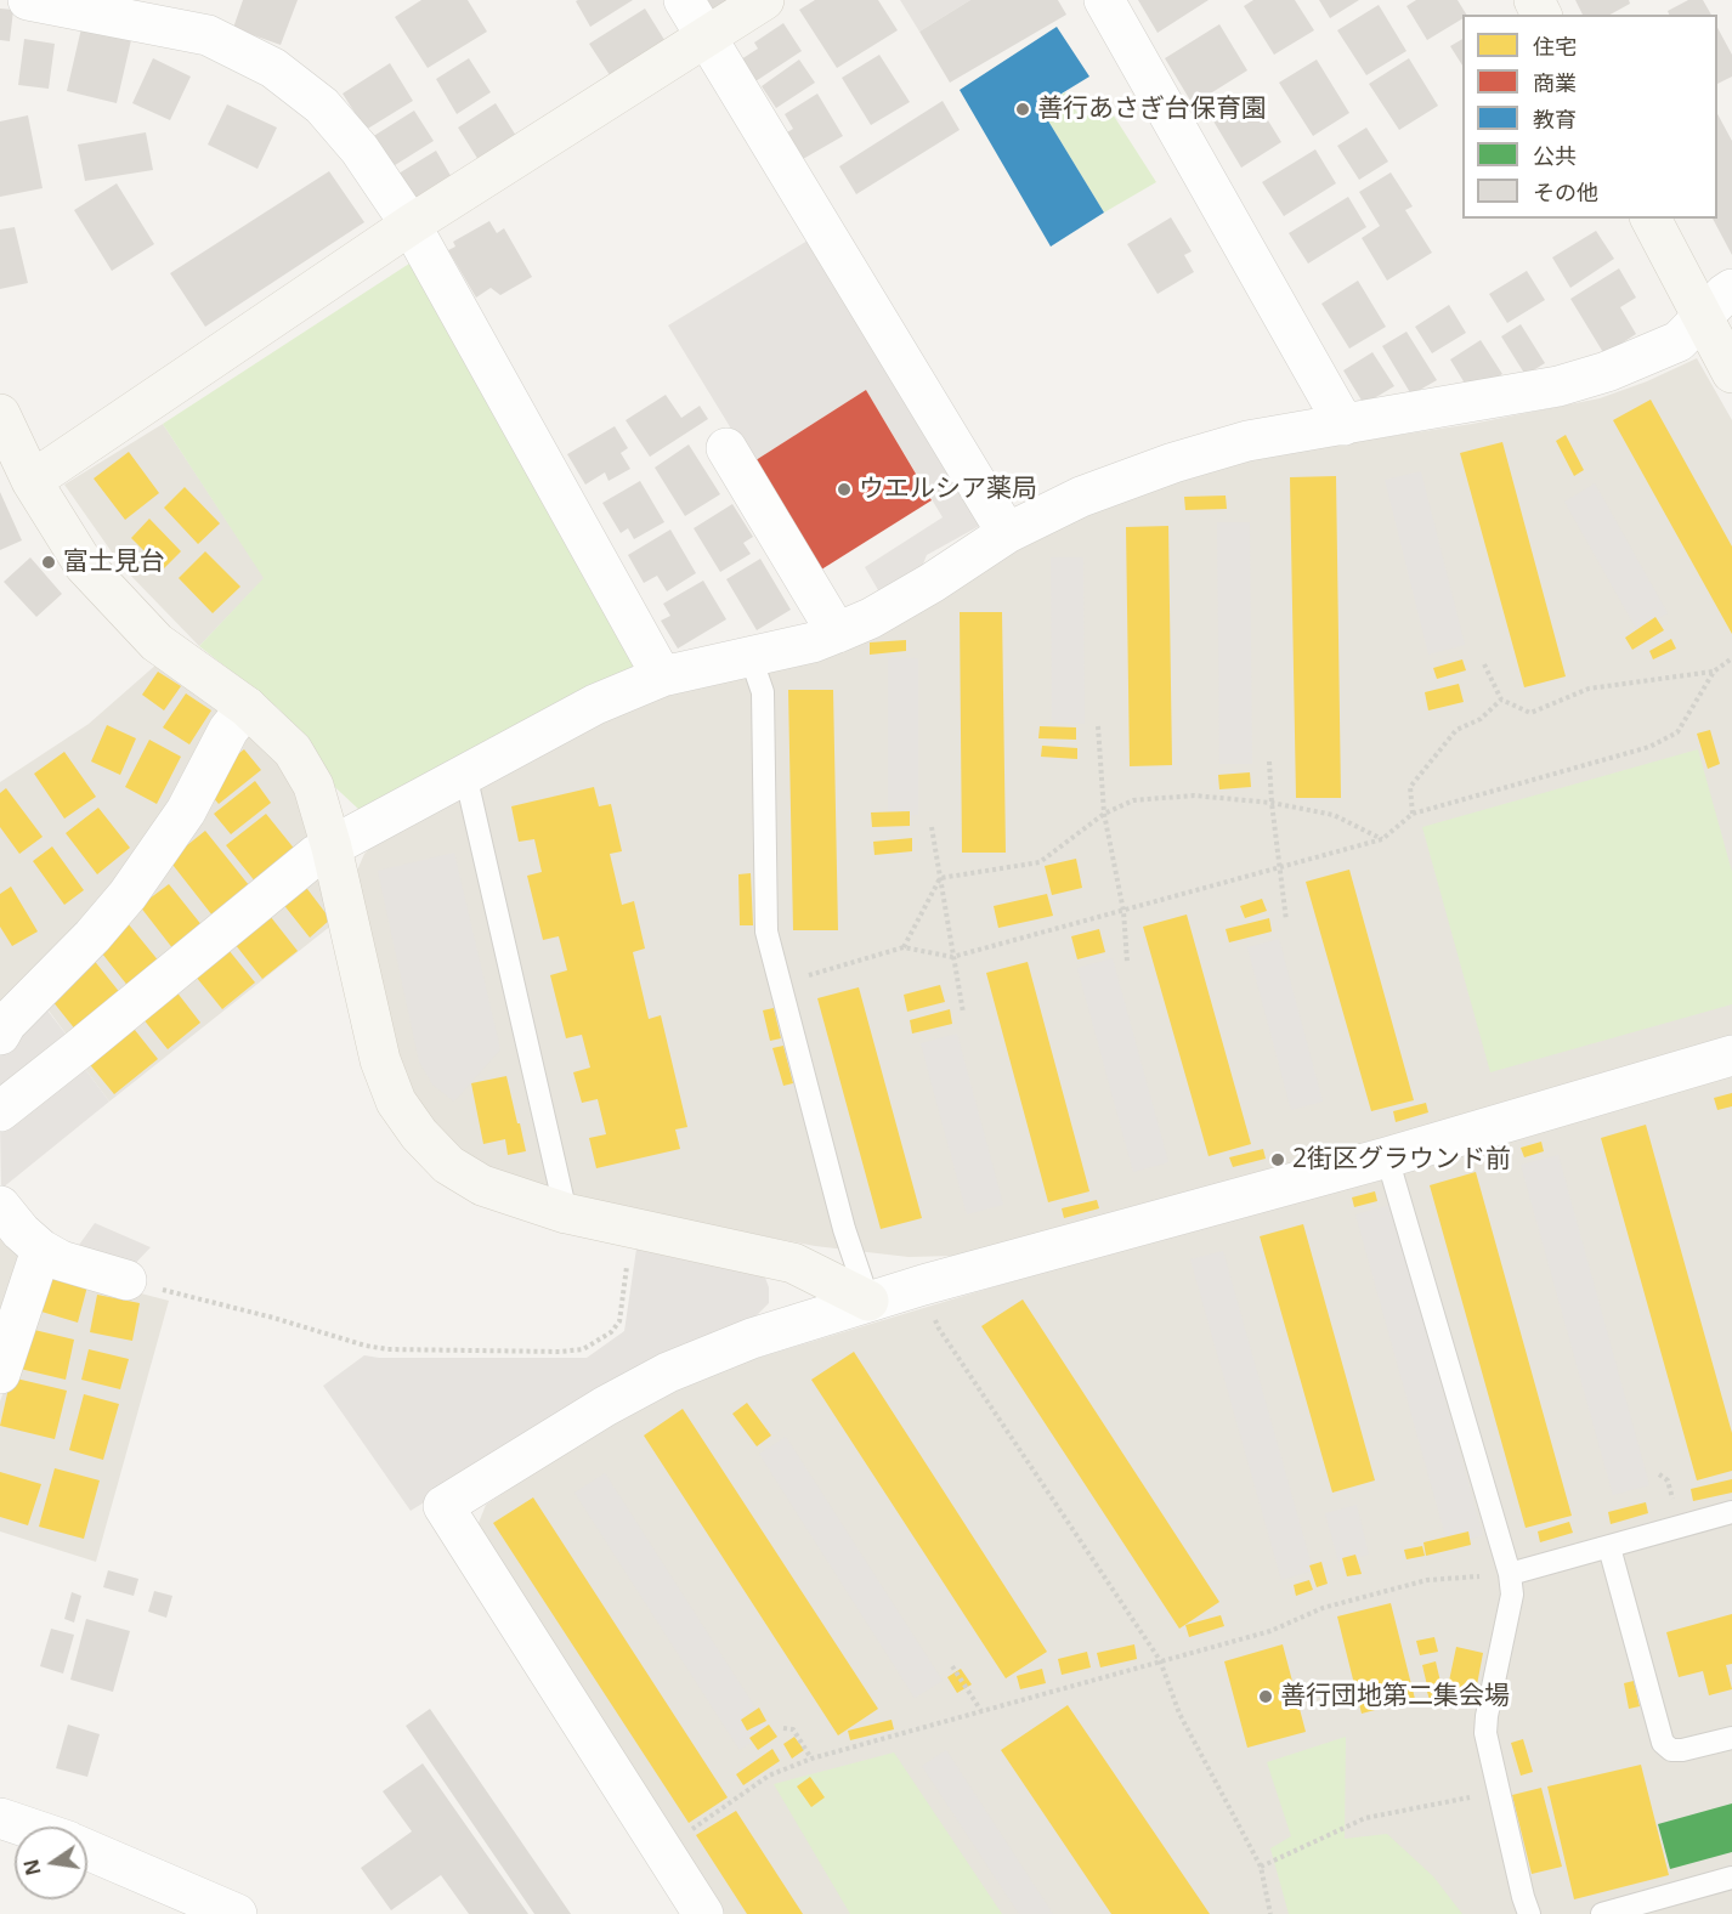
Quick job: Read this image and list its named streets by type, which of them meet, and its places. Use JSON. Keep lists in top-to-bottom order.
{
  "places": [
    "善行あさぎ台保育園",
    "ウエルシア薬局",
    "富士見台",
    "2街区グラウンド前",
    "善行団地第二集会場"
  ],
  "legend": [
    "住宅",
    "商業",
    "教育",
    "公共",
    "その他"
  ],
  "north": "left"
}
